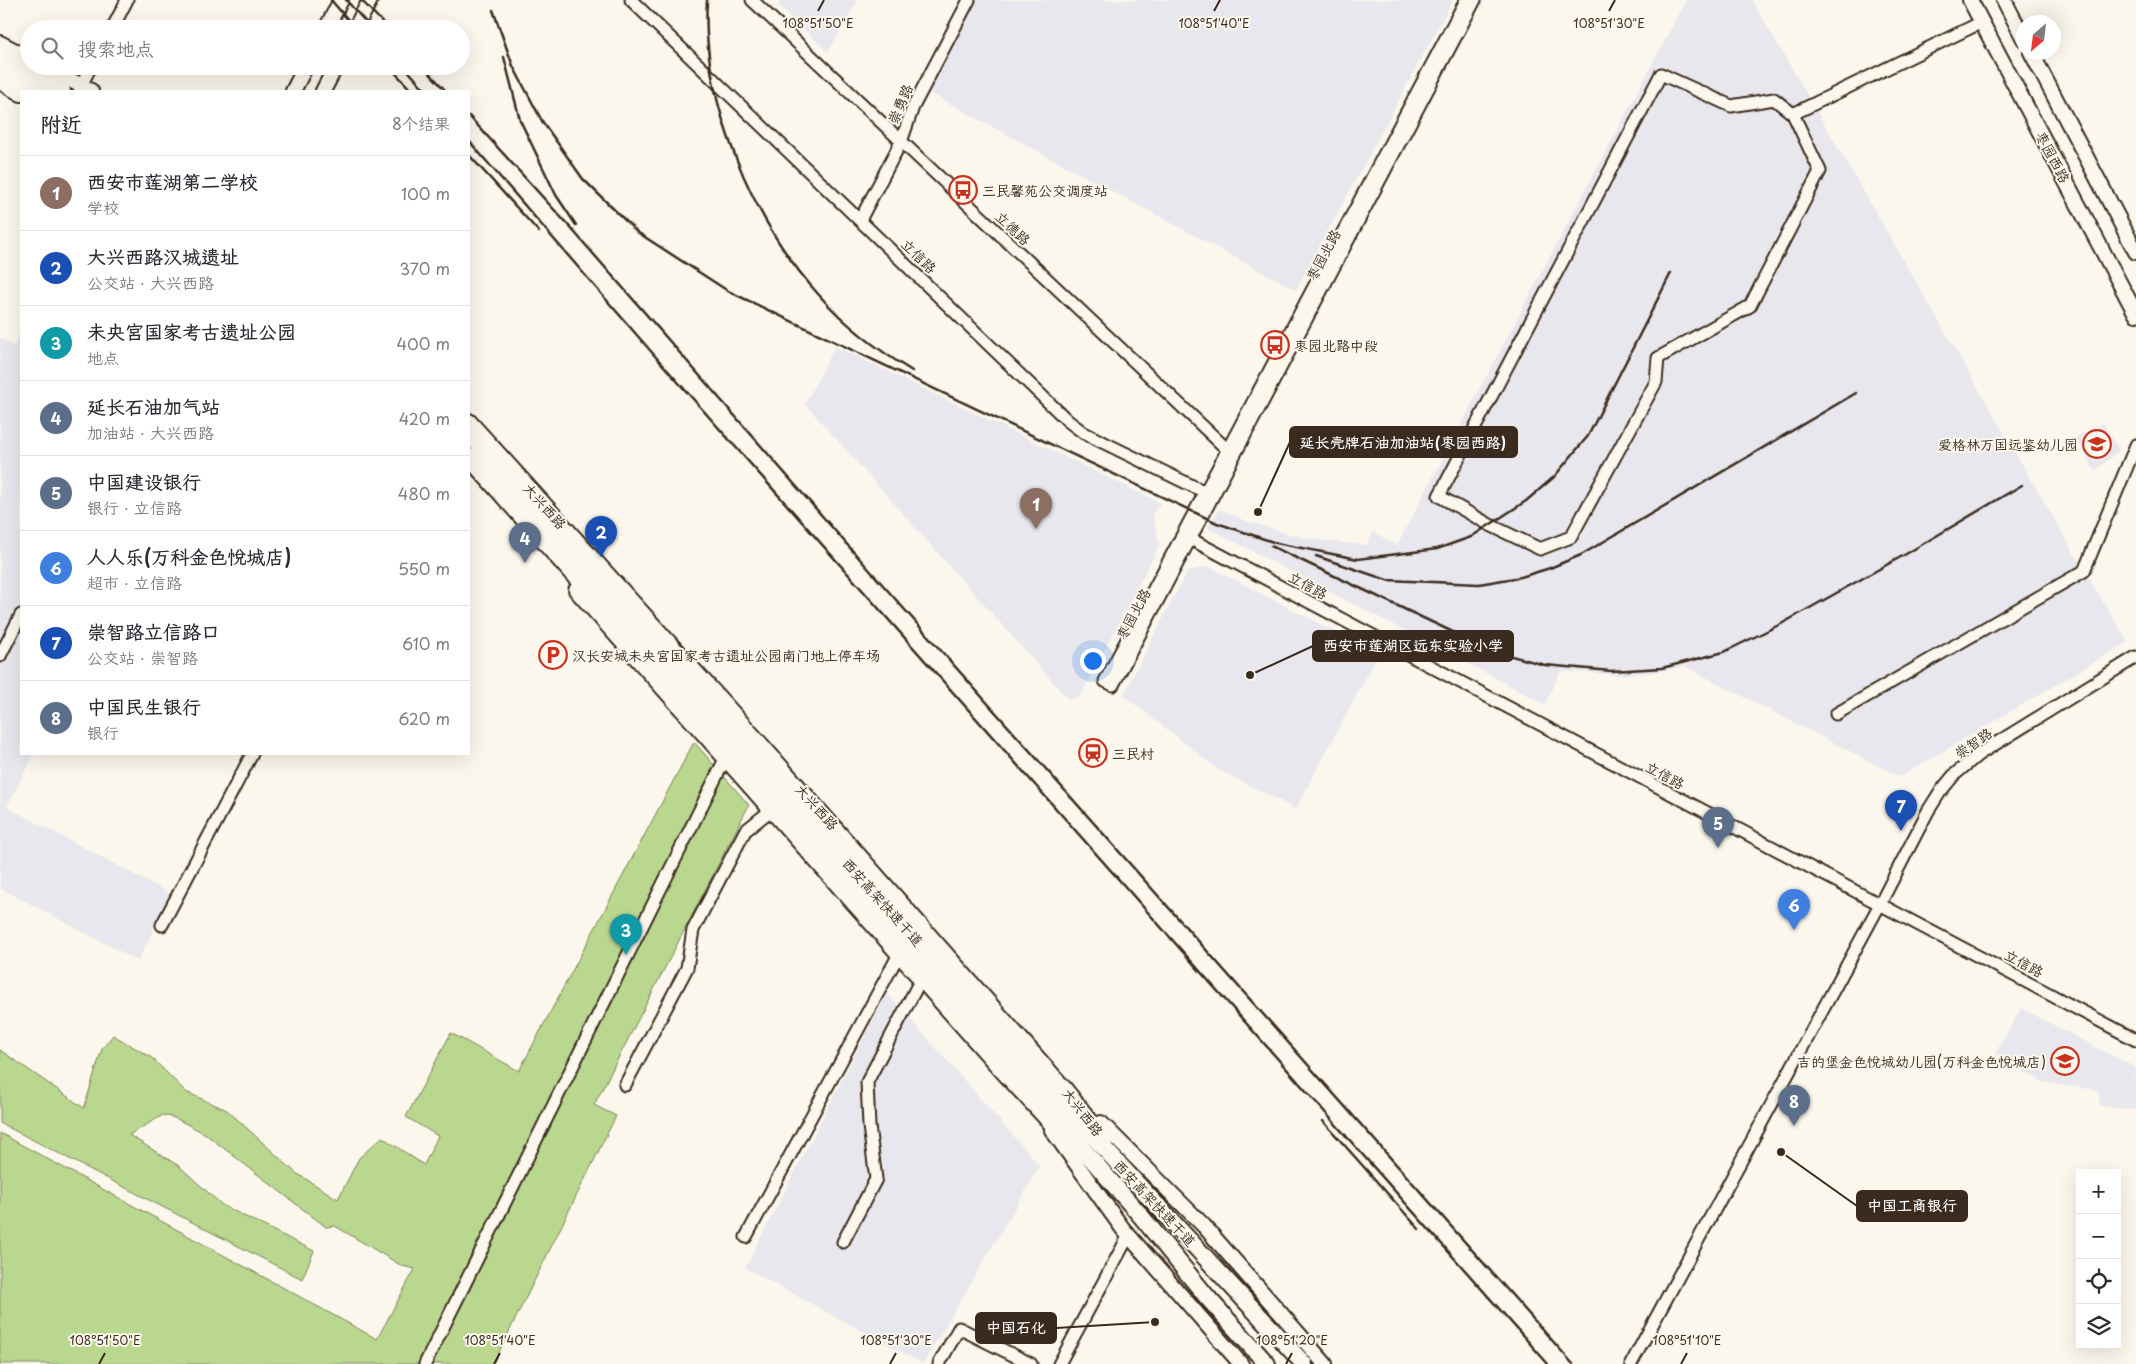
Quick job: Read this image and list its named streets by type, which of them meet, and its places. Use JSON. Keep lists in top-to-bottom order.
{
  "streets": {
    "highway": ["西安高架快速干道"],
    "main road": ["枣园西路", "大兴西路"],
    "street": [
      "崇勇路",
      "立德路",
      "枣园北路",
      "立信路",
      "崇智路"
    ]
  },
  "crossings": [
    ["崇勇路", "立德路"],
    ["崇勇路", "立信路"],
    ["立德路", "枣园北路"],
    ["枣园北路", "立信路"],
    ["立信路", "崇智路"],
    ["大兴西路", "西安高架快速干道"]
  ],
  "places": {
    "bus stop": ["三民馨苑公交调度站", "枣园北路中段"],
    "school or university": ["爱格林万国远鉴幼儿园", "吉的堡金色悦城幼儿园(万科金色悦城店)"],
    "other": [
      "延长壳牌石油加油站(枣园西路)",
      "西安市莲湖区远东实验小学",
      "中国工商银行",
      "中国石化"
    ],
    "parking": ["汉长安城未央宫国家考古遗址公园南门地上停车场"],
    "station": ["三民村"]
  },
  "north": "bottom left",
  "page": {
    "search": "搜索地点",
    "heading": ["附近", "8个结果"],
    "list": [
      {
        "mark": "1",
        "name": "西安市莲湖第二学校",
        "note": "学校",
        "value": "100 m"
      },
      {
        "mark": "2",
        "name": "大兴西路汉城遗址",
        "note": "公交站 · 大兴西路",
        "value": "370 m"
      },
      {
        "mark": "3",
        "name": "未央宫国家考古遗址公园",
        "note": "地点",
        "value": "400 m"
      },
      {
        "mark": "4",
        "name": "延长石油加气站",
        "note": "加油站 · 大兴西路",
        "value": "420 m"
      },
      {
        "mark": "5",
        "name": "中国建设银行",
        "note": "银行 · 立信路",
        "value": "480 m"
      },
      {
        "mark": "6",
        "name": "人人乐(万科金色悦城店)",
        "note": "超市 · 立信路",
        "value": "550 m"
      },
      {
        "mark": "7",
        "name": "崇智路立信路口",
        "note": "公交站 · 崇智路",
        "value": "610 m"
      },
      {
        "mark": "8",
        "name": "中国民生银行",
        "note": "银行",
        "value": "620 m"
      }
    ],
    "pins": [
      "1",
      "2",
      "4",
      "7",
      "5",
      "6",
      "3",
      "8"
    ],
    "map_buttons": ["+", "−"]
  },
  "coordinates": [
    "108°51'50\"E",
    "108°51'40\"E",
    "108°51'30\"E",
    "108°51'20\"E",
    "108°51'10\"E"
  ]
}
